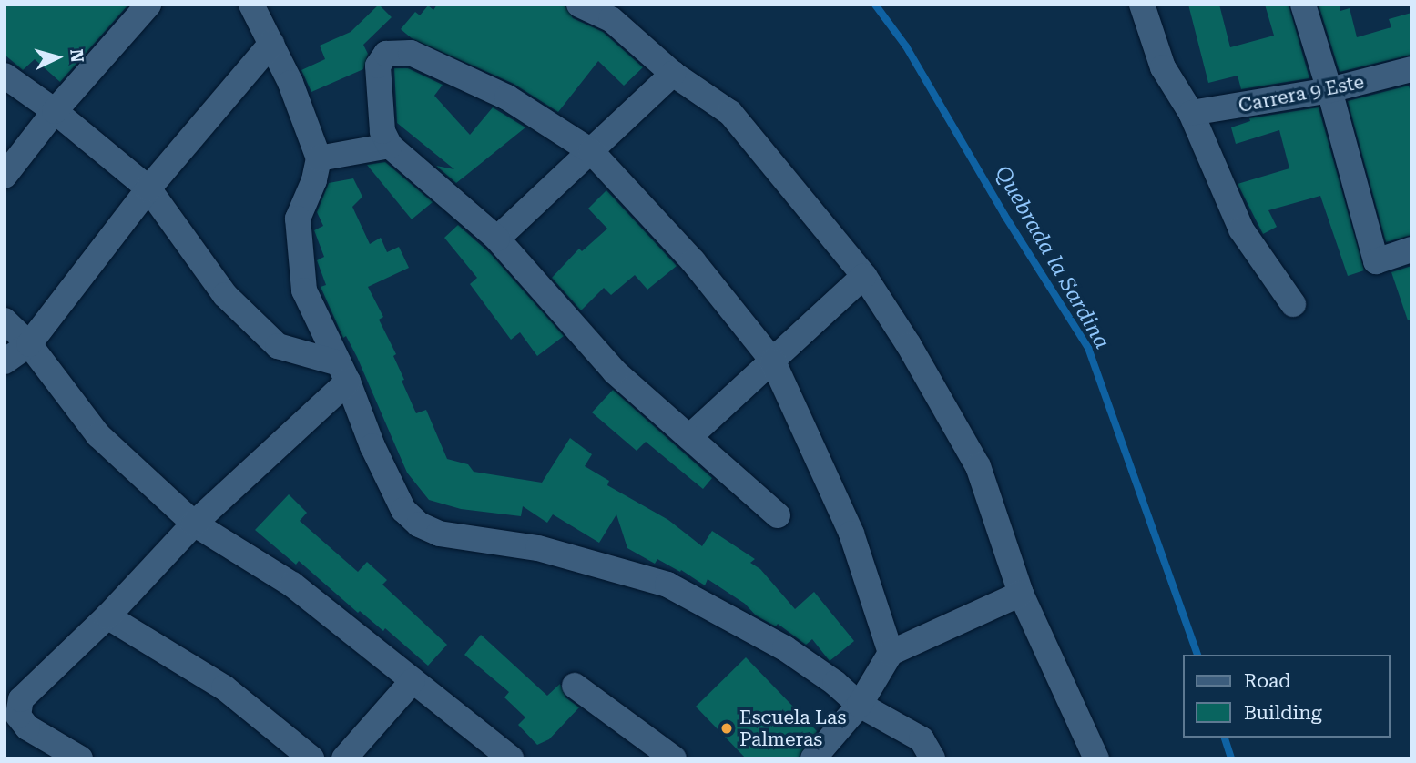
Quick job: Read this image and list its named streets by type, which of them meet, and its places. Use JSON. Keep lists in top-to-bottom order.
{
  "streets": {
    "street": ["Carrera 9 Este"]
  },
  "water": ["Quebrada la Sardina"],
  "places": ["Escuela Las Palmeras"],
  "legend": ["Road", "Building"],
  "north": "right"
}
